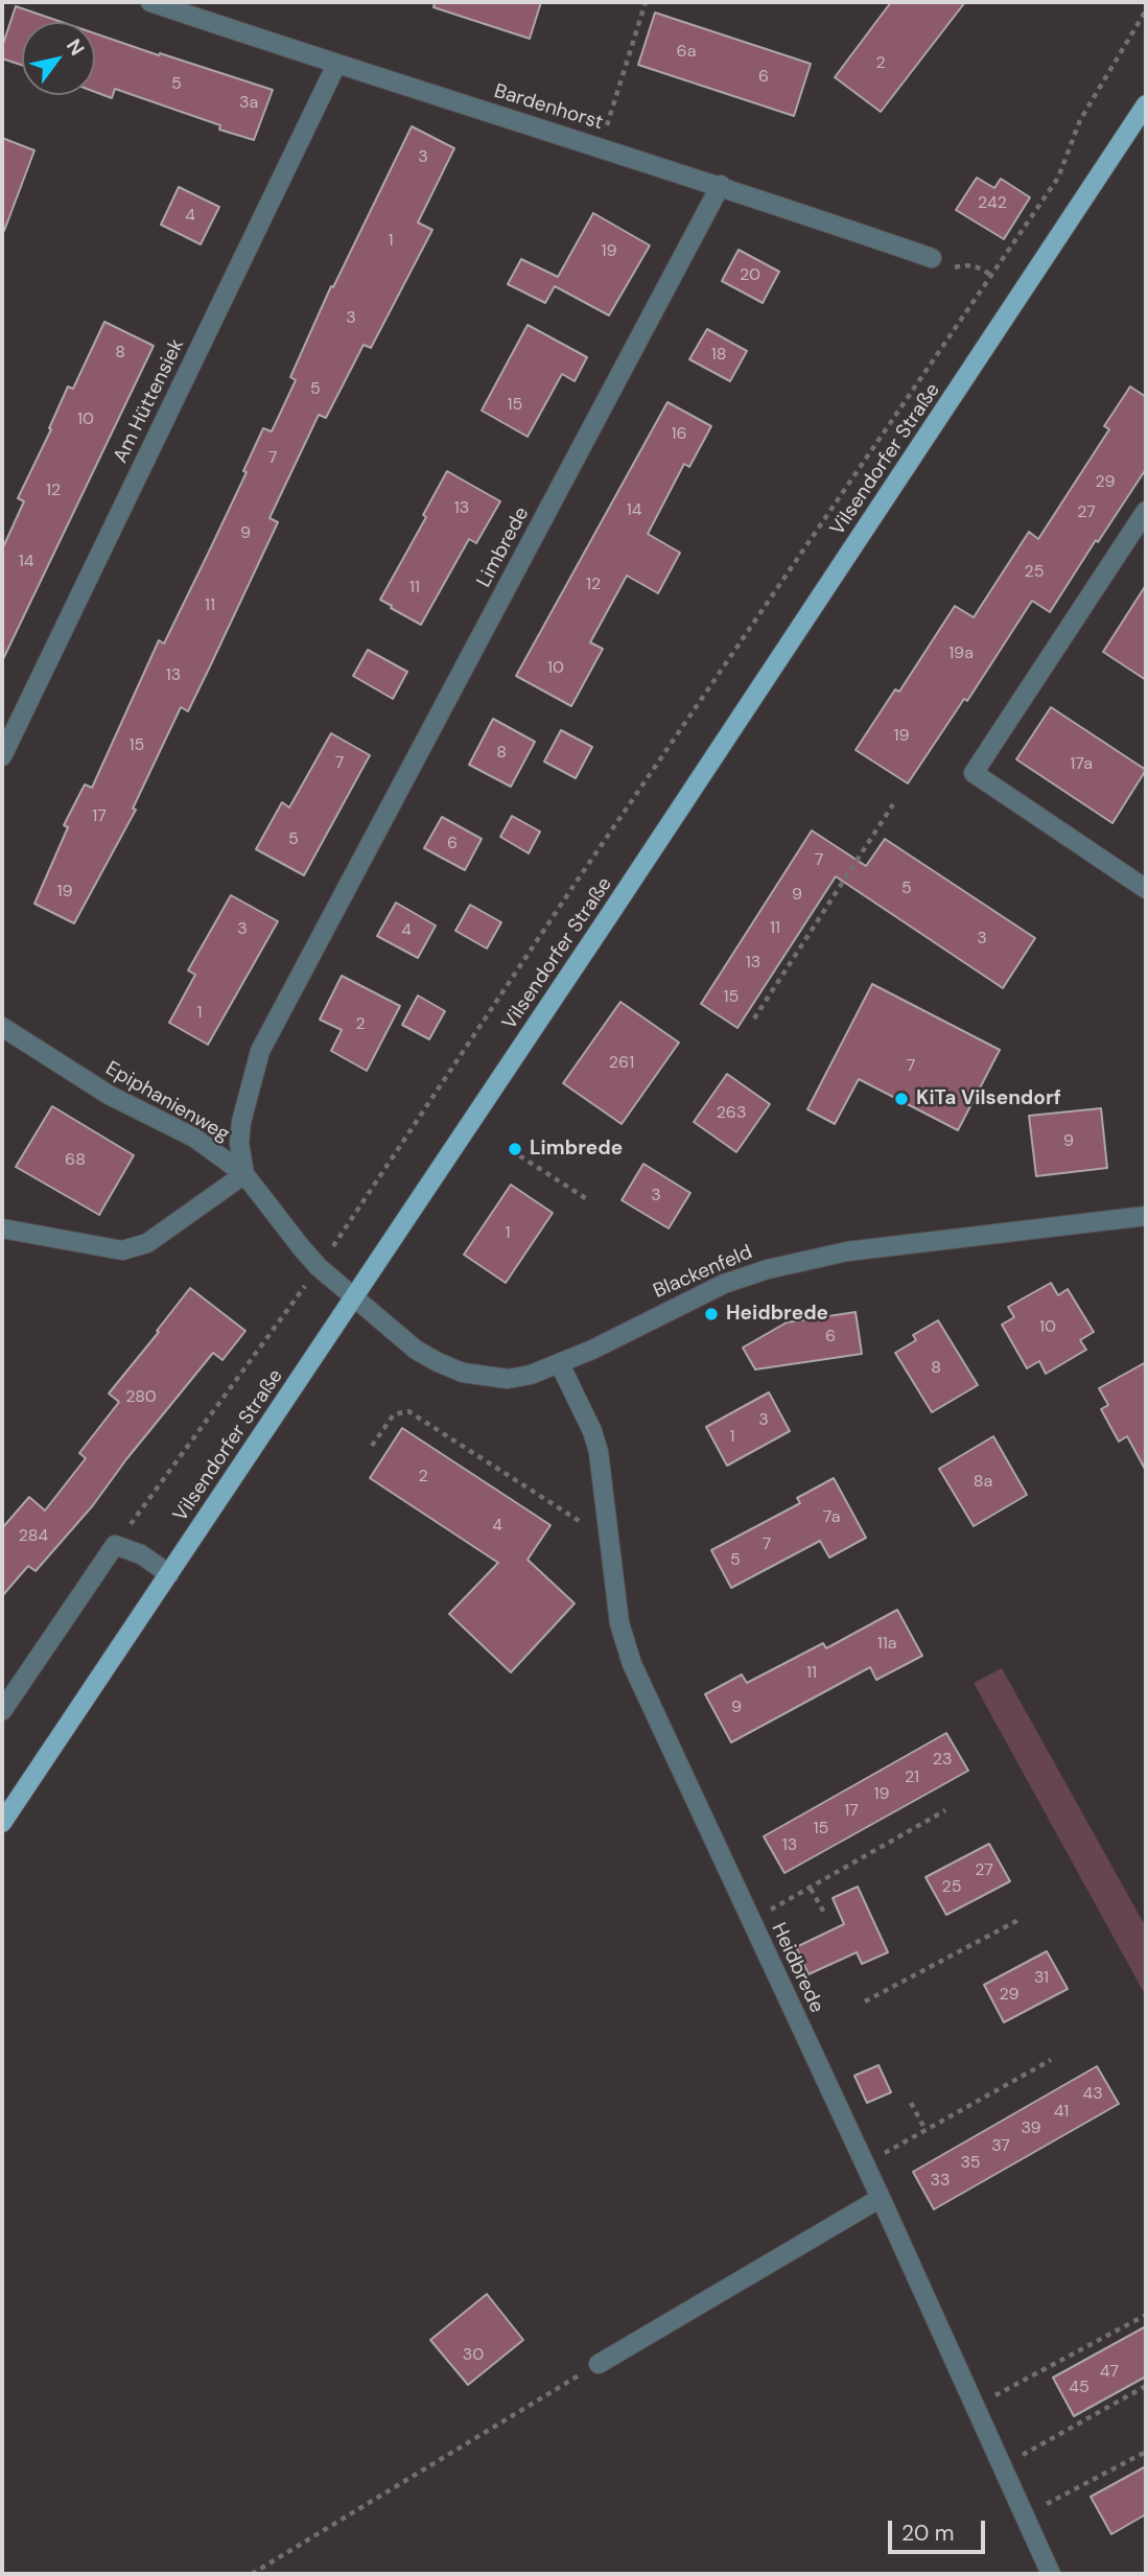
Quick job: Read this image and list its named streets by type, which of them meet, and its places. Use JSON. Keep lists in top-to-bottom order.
{
  "streets": {
    "main road": ["Vilsendorfer Straße"],
    "street": [
      "Bardenhorst",
      "Am Hüttensiek",
      "Limbrede",
      "Epiphanienweg",
      "Blackenfeld",
      "Heidbrede"
    ]
  },
  "crossings": [
    ["Bardenhorst", "Am Hüttensiek"],
    ["Bardenhorst", "Limbrede"],
    ["Vilsendorfer Straße", "Epiphanienweg"],
    ["Vilsendorfer Straße", "Blackenfeld"],
    ["Limbrede", "Epiphanienweg"],
    ["Epiphanienweg", "Blackenfeld"],
    ["Blackenfeld", "Heidbrede"]
  ],
  "places": ["KiTa Vilsendorf", "Limbrede", "Heidbrede"],
  "house_numbers": [
    "6a",
    "2",
    "6",
    "5",
    "3a",
    "3",
    "242",
    "4",
    "1",
    "19",
    "20",
    "3",
    "8",
    "18",
    "5",
    "15",
    "10",
    "16",
    "7",
    "29",
    "12",
    "13",
    "14",
    "27",
    "9",
    "14",
    "25",
    "12",
    "11",
    "11",
    "19a",
    "10",
    "13",
    "19",
    "15",
    "8",
    "7",
    "17a",
    "17",
    "5",
    "6",
    "7",
    "5",
    "19",
    "9",
    "11",
    "3",
    "4",
    "3",
    "13",
    "15",
    "1",
    "2",
    "261",
    "7",
    "263",
    "9",
    "68",
    "3",
    "1",
    "10",
    "6",
    "8",
    "280",
    "3",
    "1",
    "2",
    "8a",
    "7a",
    "4",
    "284",
    "7",
    "5",
    "11a",
    "11",
    "9",
    "23",
    "21",
    "19",
    "17",
    "15",
    "13",
    "27",
    "25",
    "31",
    "29",
    "43",
    "41",
    "39",
    "37",
    "35",
    "33",
    "30",
    "47",
    "45"
  ],
  "scale_bar": "20 m",
  "north": "top right"
}
